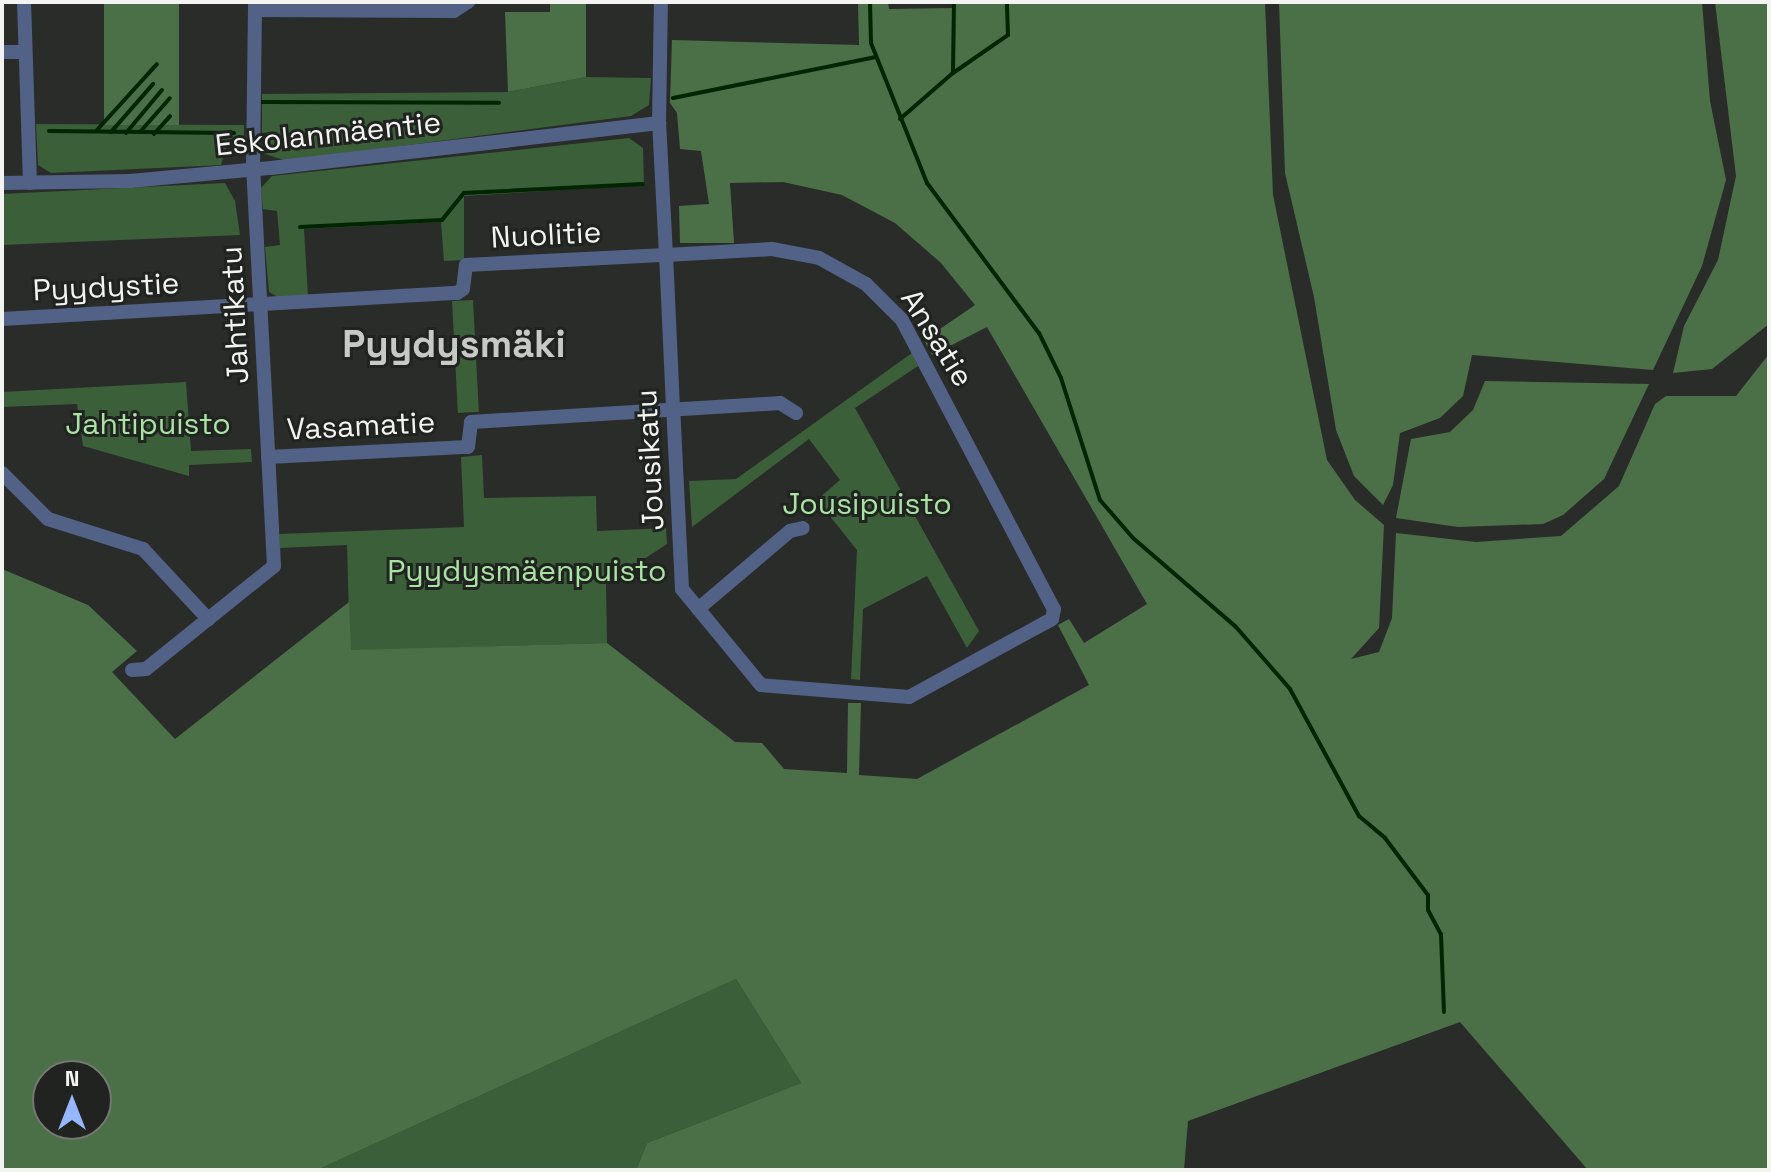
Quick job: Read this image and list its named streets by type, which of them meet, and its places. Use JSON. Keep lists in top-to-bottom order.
{
  "streets": {
    "street": [
      "Eskolanmäentie",
      "Nuolitie",
      "Pyydystie",
      "Jahtikatu",
      "Ansatie",
      "Vasamatie",
      "Jousikatu"
    ]
  },
  "crossings": [
    ["Eskolanmäentie", "Jahtikatu"],
    ["Eskolanmäentie", "Jousikatu"],
    ["Nuolitie", "Pyydystie"],
    ["Nuolitie", "Jahtikatu"],
    ["Nuolitie", "Ansatie"],
    ["Nuolitie", "Jousikatu"],
    ["Pyydystie", "Jahtikatu"],
    ["Jahtikatu", "Vasamatie"],
    ["Ansatie", "Jousikatu"],
    ["Vasamatie", "Jousikatu"]
  ],
  "districts": ["Pyydysmäki"],
  "parks": ["Jahtipuisto", "Jousipuisto", "Pyydysmäenpuisto"],
  "north": "top"
}
